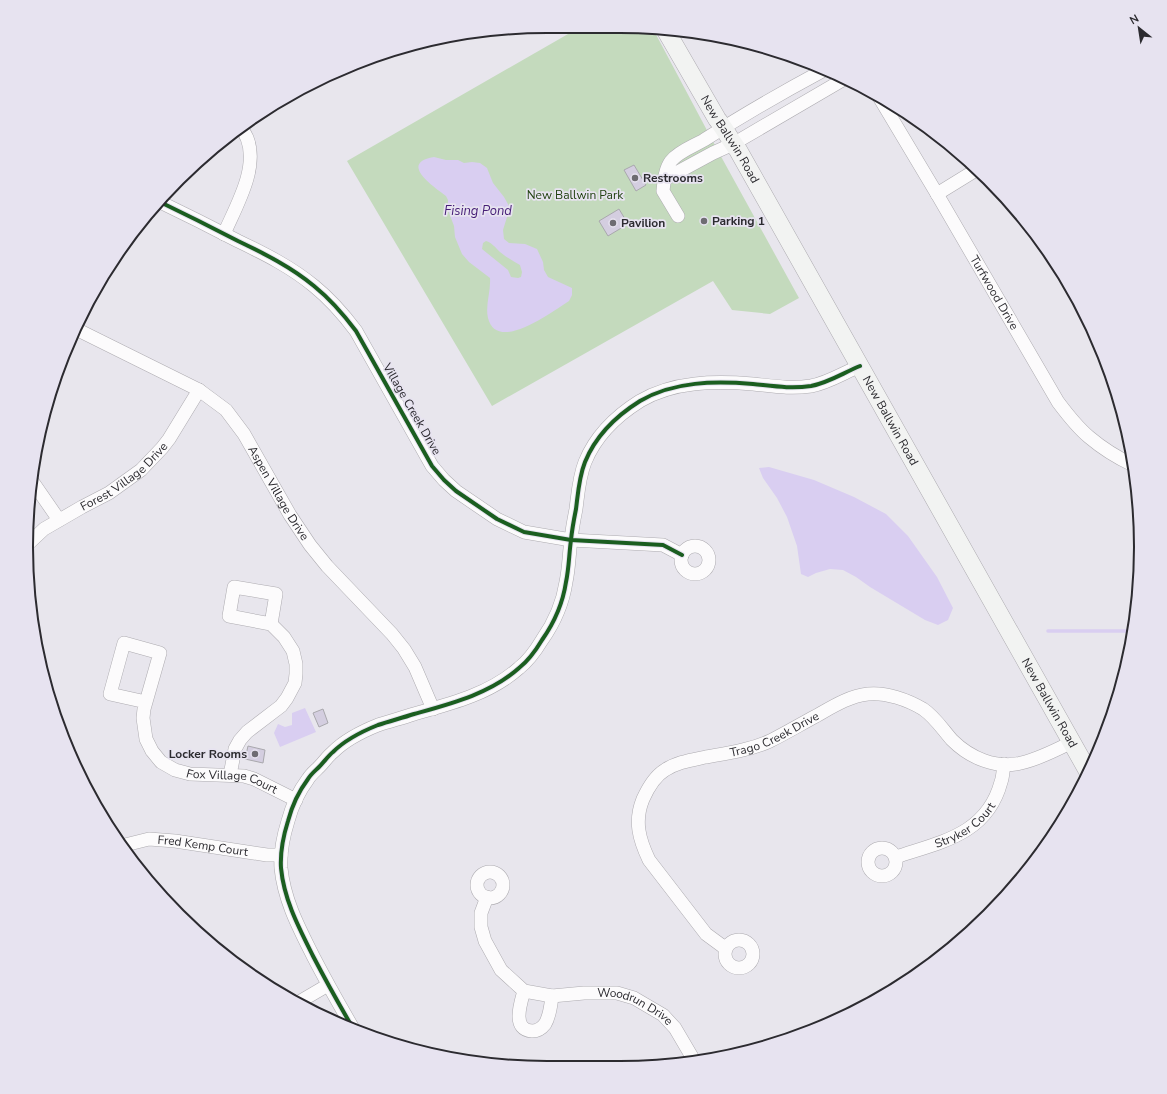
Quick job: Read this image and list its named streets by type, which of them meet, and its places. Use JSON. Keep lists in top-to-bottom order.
{
  "streets": {
    "main road": ["New Ballwin Road"],
    "street": [
      "Turfwood Drive",
      "Village Creek Drive",
      "Forest Village Drive",
      "Aspen Village Drive",
      "Trago Creek Drive",
      "Fox Village Court",
      "Stryker Court",
      "Fred Kemp Court",
      "Woodrun Drive"
    ]
  },
  "crossings": [
    ["New Ballwin Road", "Trago Creek Drive"],
    ["Forest Village Drive", "Aspen Village Drive"],
    ["Trago Creek Drive", "Stryker Court"]
  ],
  "water": ["Fising Pond"],
  "parks": ["New Ballwin Park"],
  "places": [
    "Restrooms",
    "Parking 1",
    "Pavilion",
    "Locker Rooms"
  ],
  "north": "top left"
}
